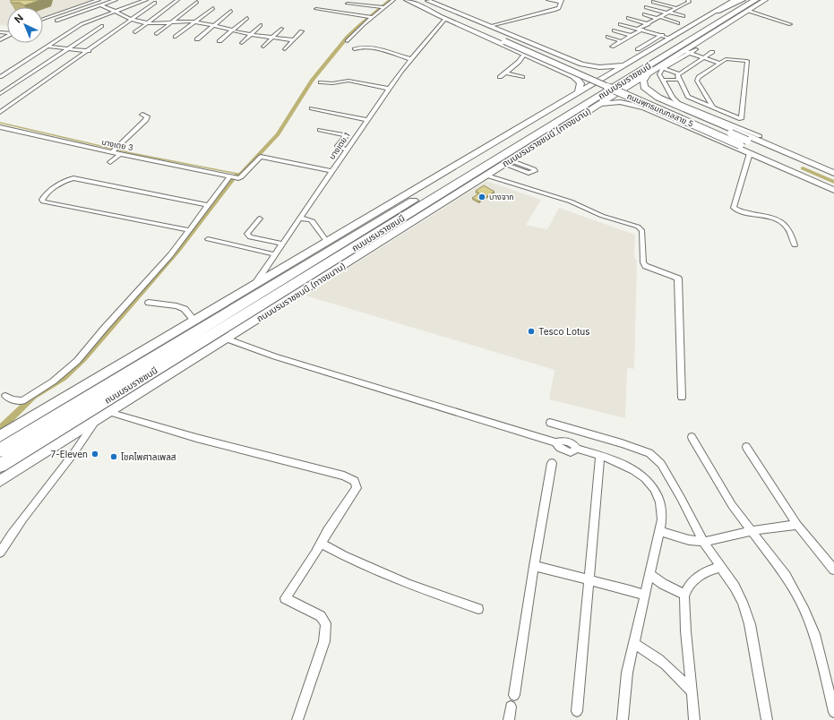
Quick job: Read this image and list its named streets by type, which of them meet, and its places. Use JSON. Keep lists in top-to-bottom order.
{
  "streets": {
    "highway": ["ถนนบรมราชชนนี"],
    "main road": ["ถนนพุทธมณฑลสาย 5", "ถนนบรมราชชนนี (ทางขนาน)"],
    "street": ["บางเตย 3", "บางเตย 1"]
  },
  "crossings": [
    ["บางเตย 3", "บางเตย 1"]
  ],
  "places": [
    "บางจาก",
    "Tesco Lotus",
    "7-Eleven",
    "โชคไพศาลเพลส"
  ],
  "north": "top left"
}
